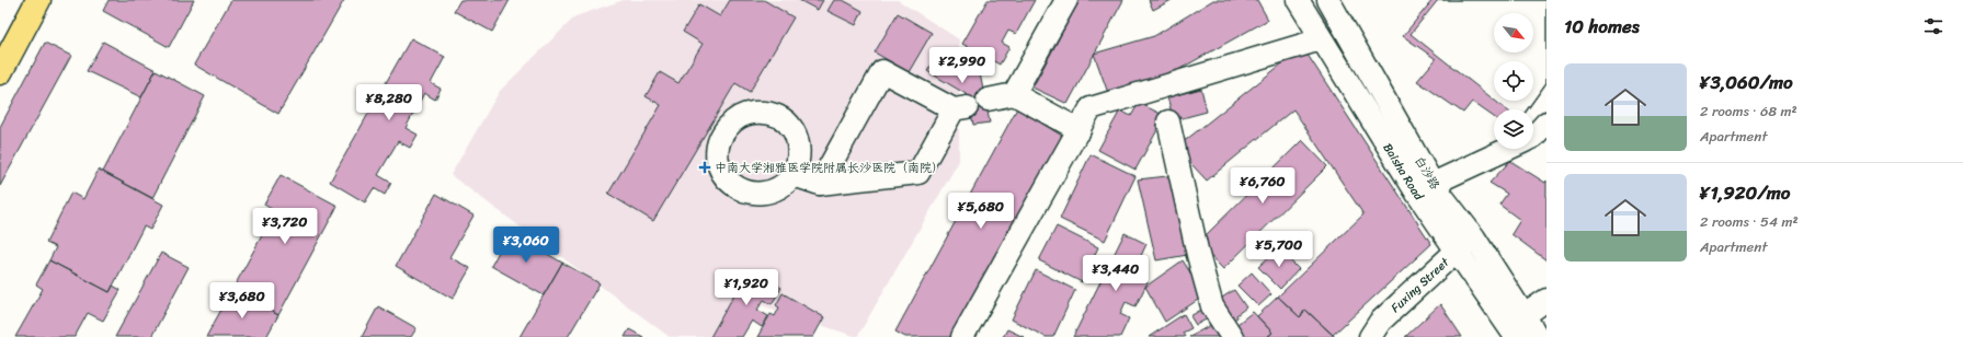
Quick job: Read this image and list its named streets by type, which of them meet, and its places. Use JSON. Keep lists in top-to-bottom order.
{
  "streets": {
    "street": ["Baisha Road", "白沙路", "Fuxing Street"]
  },
  "crossings": [
    ["Baisha Road", "Fuxing Street"],
    ["白沙路", "Fuxing Street"]
  ],
  "places": {
    "health": ["中南大学湘雅医学院附属长沙医院（南院）"]
  },
  "north": "bottom right",
  "page": {
    "heading": "10 homes",
    "price": [
      "¥2,990",
      "¥8,280",
      "¥6,760",
      "¥5,680",
      "¥3,720",
      "¥3,060",
      "¥5,700",
      "¥3,440",
      "¥1,920",
      "¥3,680"
    ],
    "list": [
      {
        "name": "¥3,060/mo",
        "note": "2 rooms · 68 m² · Apartment"
      },
      {
        "name": "¥1,920/mo",
        "note": "2 rooms · 54 m² · Apartment"
      }
    ]
  }
}
